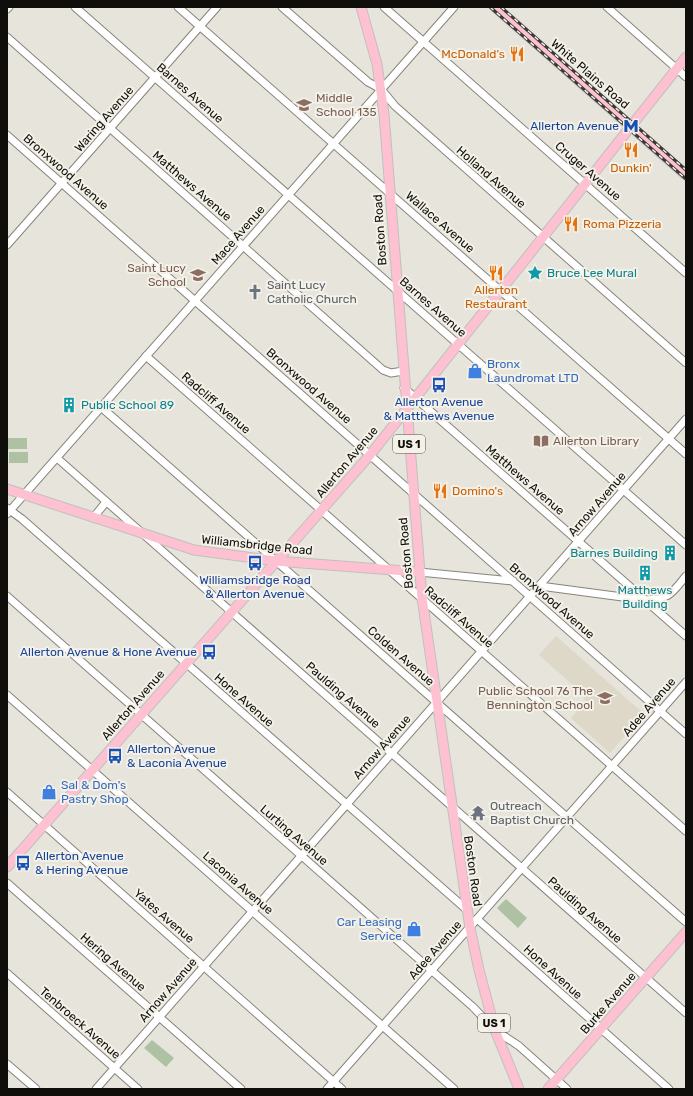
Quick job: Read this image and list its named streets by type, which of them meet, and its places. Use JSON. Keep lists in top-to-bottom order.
{
  "streets": {
    "main road": [
      "White Plains Road",
      "Boston Road",
      "US 1",
      "Allerton Avenue",
      "Williamsbridge Road",
      "Burke Avenue"
    ],
    "street": [
      "Barnes Avenue",
      "Waring Avenue",
      "Cruger Avenue",
      "Bronxwood Avenue",
      "Holland Avenue",
      "Matthews Avenue",
      "Wallace Avenue",
      "Mace Avenue",
      "Radcliff Avenue",
      "Arnow Avenue",
      "Colden Avenue",
      "Paulding Avenue",
      "Hone Avenue",
      "Adee Avenue",
      "Lurting Avenue",
      "Laconia Avenue",
      "Yates Avenue",
      "Hering Avenue",
      "Tenbroeck Avenue"
    ]
  },
  "crossings": [
    ["White Plains Road", "Allerton Avenue"],
    ["Barnes Avenue", "Waring Avenue"],
    ["Barnes Avenue", "Boston Road"],
    ["Barnes Avenue", "Mace Avenue"],
    ["Barnes Avenue", "Allerton Avenue"],
    ["Barnes Avenue", "Arnow Avenue"],
    ["Waring Avenue", "Bronxwood Avenue"],
    ["Waring Avenue", "Matthews Avenue"],
    ["Waring Avenue", "Wallace Avenue"],
    ["Cruger Avenue", "Mace Avenue"],
    ["Cruger Avenue", "Allerton Avenue"],
    ["Bronxwood Avenue", "Boston Road"],
    ["Bronxwood Avenue", "Mace Avenue"],
    ["Bronxwood Avenue", "Allerton Avenue"],
    ["Bronxwood Avenue", "Arnow Avenue"],
    ["Bronxwood Avenue", "Williamsbridge Road"],
    ["Bronxwood Avenue", "Adee Avenue"],
    ["Holland Avenue", "Boston Road"],
    ["Holland Avenue", "Mace Avenue"],
    ["Holland Avenue", "Allerton Avenue"],
    ["Matthews Avenue", "Boston Road"],
    ["Matthews Avenue", "Mace Avenue"],
    ["Matthews Avenue", "Allerton Avenue"],
    ["Matthews Avenue", "Arnow Avenue"],
    ["Wallace Avenue", "Boston Road"],
    ["Wallace Avenue", "Mace Avenue"],
    ["Wallace Avenue", "Allerton Avenue"],
    ["Wallace Avenue", "Arnow Avenue"],
    ["Boston Road", "Mace Avenue"],
    ["Boston Road", "Radcliff Avenue"],
    ["Boston Road", "Allerton Avenue"],
    ["Boston Road", "Arnow Avenue"],
    ["Boston Road", "Williamsbridge Road"],
    ["Boston Road", "Colden Avenue"],
    ["Boston Road", "Paulding Avenue"],
    ["Boston Road", "Hone Avenue"],
    ["Boston Road", "Adee Avenue"],
    ["Boston Road", "Lurting Avenue"],
    ["Mace Avenue", "Radcliff Avenue"],
    ["Mace Avenue", "Williamsbridge Road"],
    ["Mace Avenue", "Colden Avenue"],
    ["Mace Avenue", "Paulding Avenue"],
    ["Mace Avenue", "Hone Avenue"],
    ["Radcliff Avenue", "Allerton Avenue"],
    ["Radcliff Avenue", "Arnow Avenue"],
    ["Radcliff Avenue", "Williamsbridge Road"],
    ["Radcliff Avenue", "Adee Avenue"],
    ["Allerton Avenue", "Williamsbridge Road"],
    ["Allerton Avenue", "Colden Avenue"],
    ["Allerton Avenue", "Paulding Avenue"],
    ["Allerton Avenue", "Hone Avenue"],
    ["Allerton Avenue", "Lurting Avenue"],
    ["Allerton Avenue", "Laconia Avenue"],
    ["Allerton Avenue", "Yates Avenue"],
    ["Arnow Avenue", "Colden Avenue"],
    ["Arnow Avenue", "Paulding Avenue"],
    ["Arnow Avenue", "Hone Avenue"],
    ["Arnow Avenue", "Lurting Avenue"],
    ["Arnow Avenue", "Laconia Avenue"],
    ["Arnow Avenue", "Yates Avenue"],
    ["Arnow Avenue", "Hering Avenue"],
    ["Arnow Avenue", "Tenbroeck Avenue"],
    ["Williamsbridge Road", "Colden Avenue"],
    ["Williamsbridge Road", "Paulding Avenue"],
    ["Colden Avenue", "Adee Avenue"],
    ["Paulding Avenue", "Adee Avenue"],
    ["Paulding Avenue", "Burke Avenue"],
    ["Hone Avenue", "Adee Avenue"],
    ["Hone Avenue", "Burke Avenue"],
    ["Adee Avenue", "Lurting Avenue"],
    ["Adee Avenue", "Laconia Avenue"],
    ["Adee Avenue", "Yates Avenue"],
    ["Lurting Avenue", "Burke Avenue"]
  ],
  "places": {
    "restaurant": [
      "McDonald's",
      "Dunkin'",
      "Roma Pizzeria",
      "Allerton Restaurant",
      "Domino's"
    ],
    "school or university": ["Middle School 135", "Saint Lucy School", "Public School 76 The Bennington School"],
    "metro station": ["Allerton Avenue"],
    "place": ["Bruce Lee Mural"],
    "church": ["Saint Lucy Catholic Church"],
    "shop": ["Bronx Laundromat LTD", "Sal & Dom's Pastry Shop", "Car Leasing Service"],
    "bus stop": [
      "Allerton Avenue & Matthews Avenue",
      "Williamsbridge Road & Allerton Avenue",
      "Allerton Avenue & Hone Avenue",
      "Allerton Avenue & Laconia Avenue",
      "Allerton Avenue & Hering Avenue"
    ],
    "building": ["Public School 89", "Barnes Building", "Matthews Building"],
    "library": ["Allerton Library"],
    "temple": ["Outreach Baptist Church"]
  }
}
